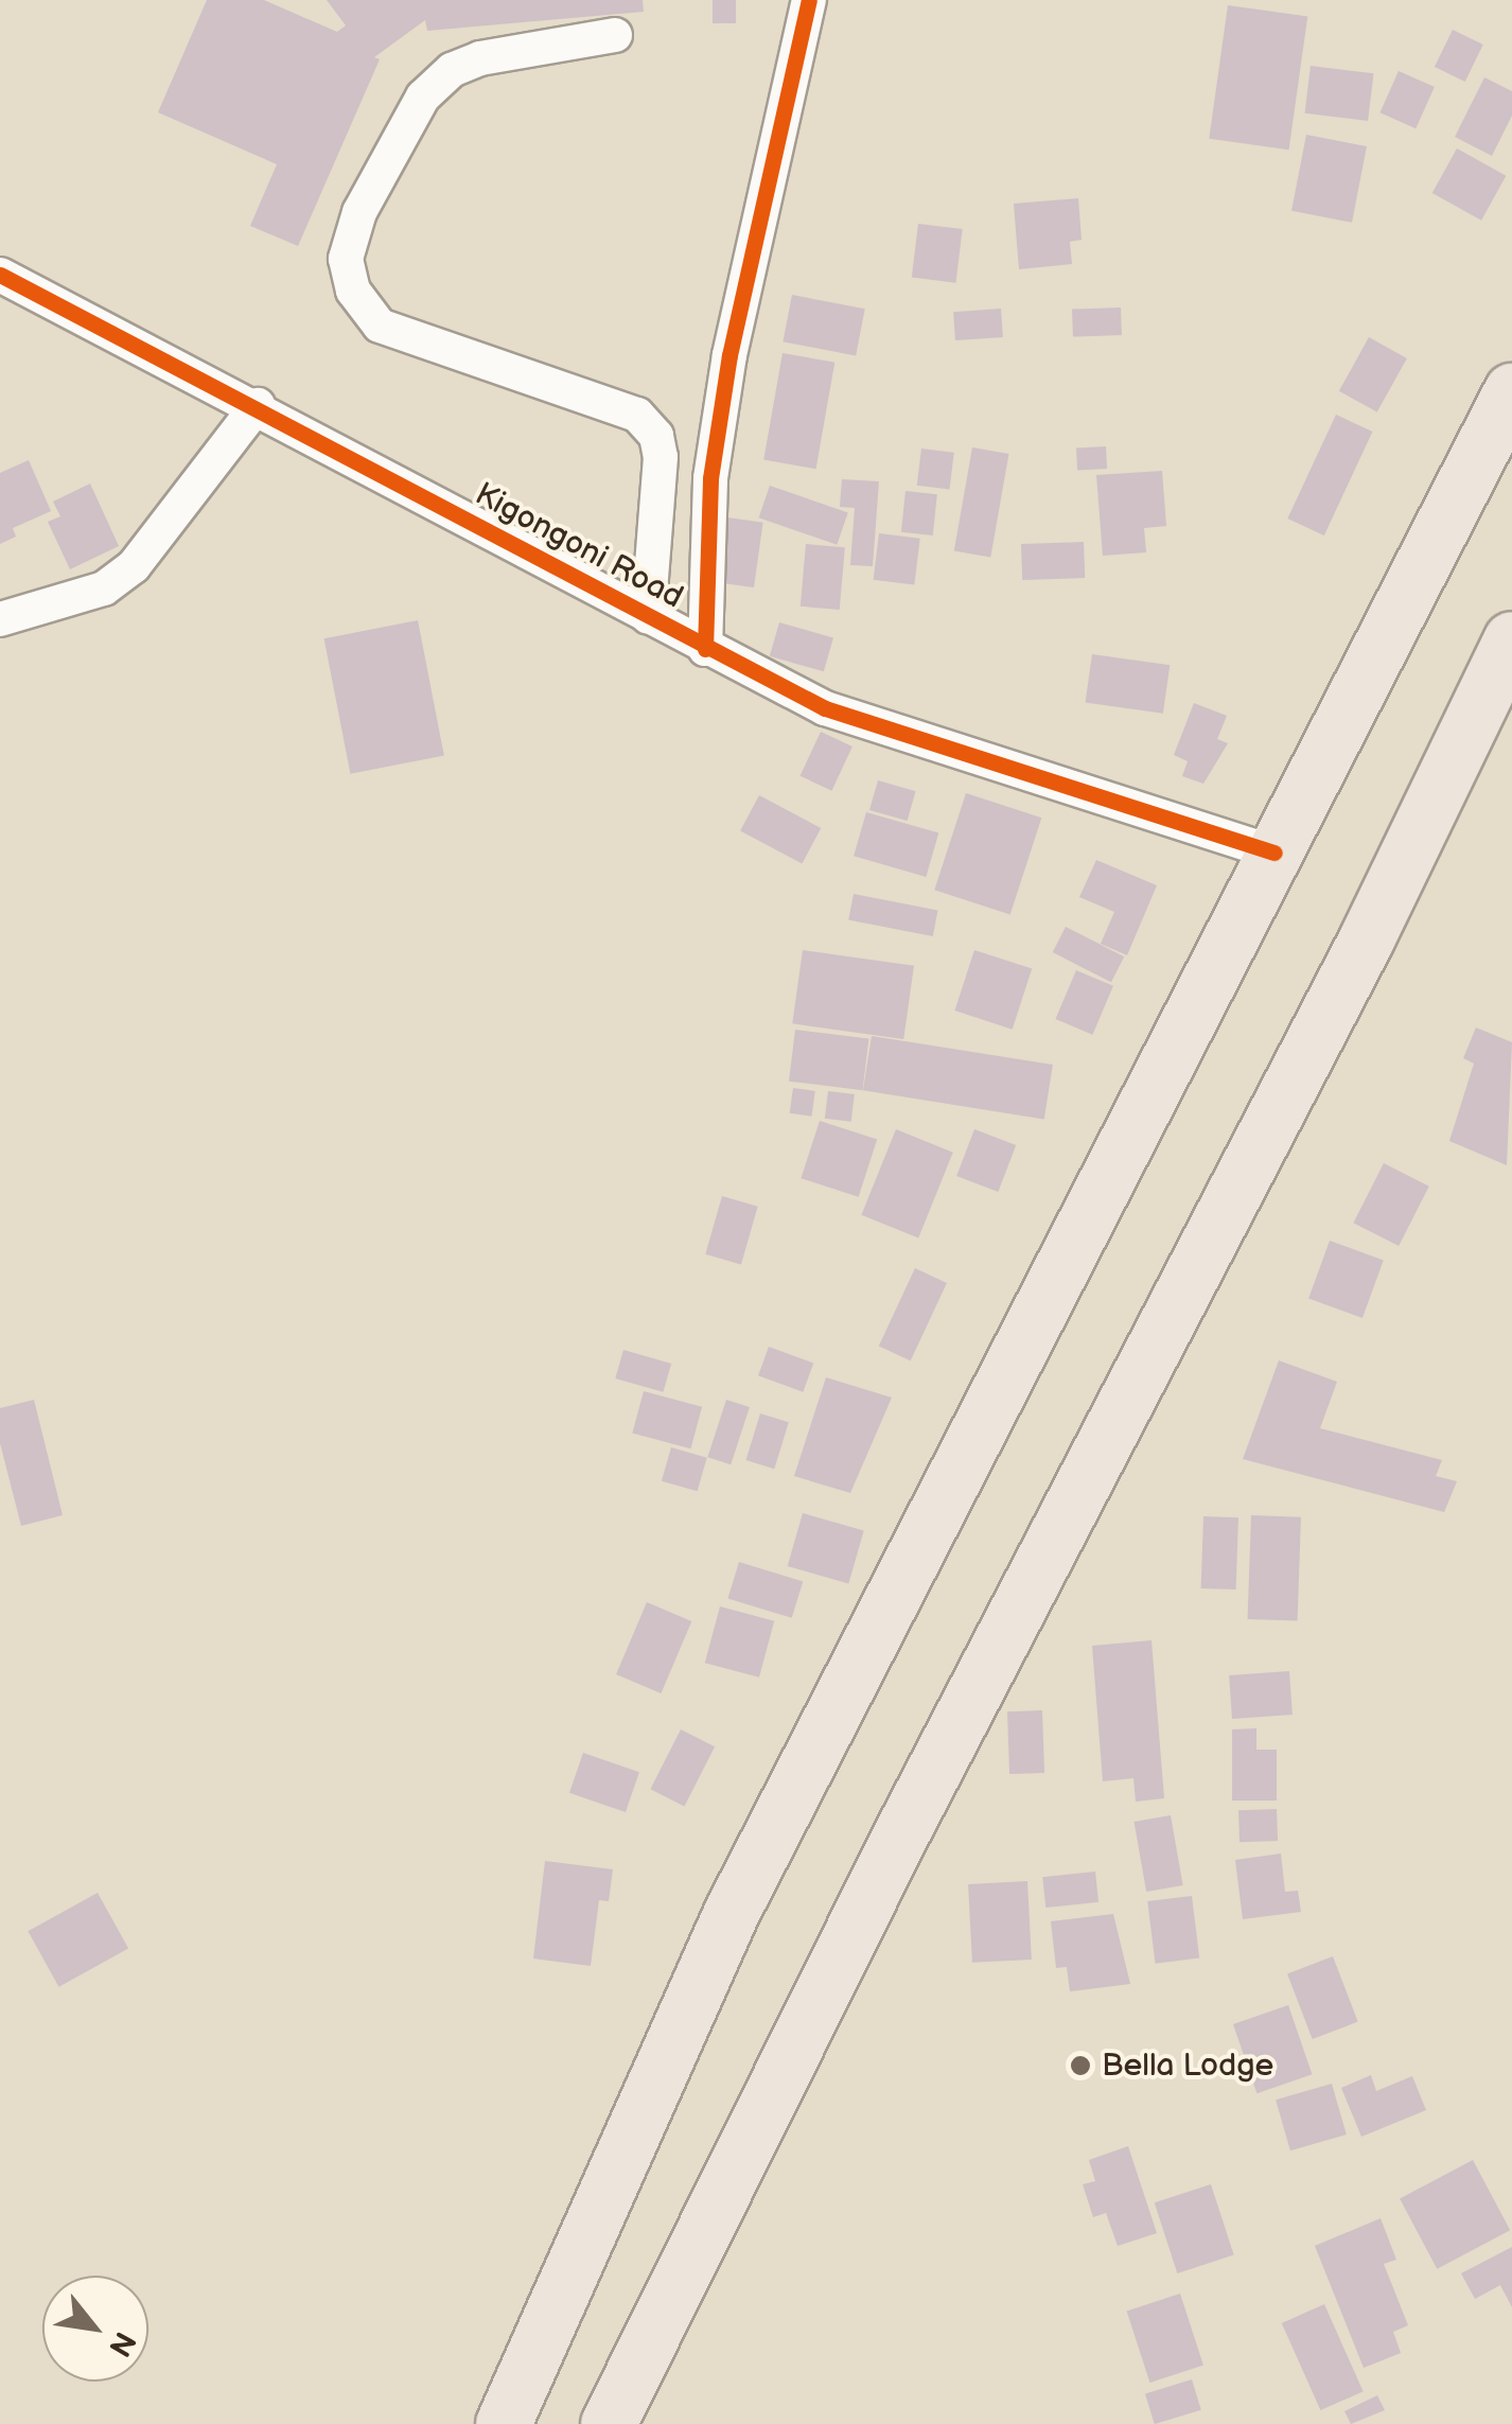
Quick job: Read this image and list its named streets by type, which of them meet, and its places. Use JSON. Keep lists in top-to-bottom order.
{
  "streets": {
    "street": ["Kigongoni Road"]
  },
  "places": ["Bella Lodge"],
  "north": "bottom right"
}
